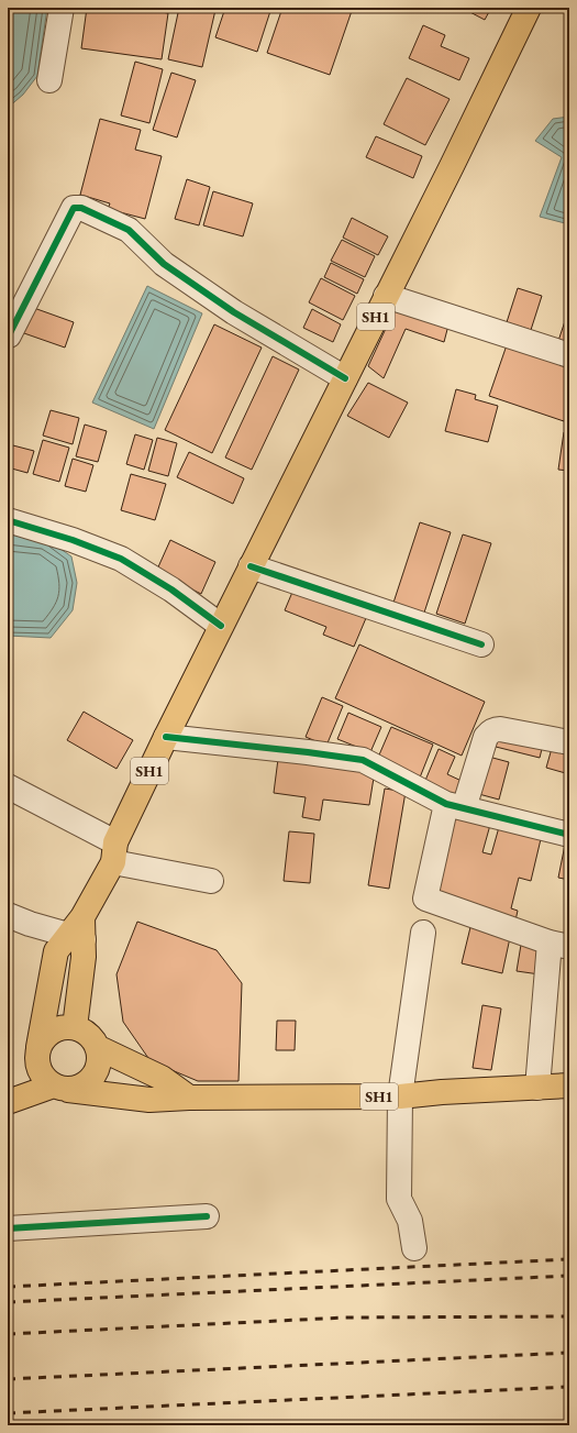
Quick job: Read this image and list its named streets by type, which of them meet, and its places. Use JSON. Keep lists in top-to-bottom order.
{
  "streets": {
    "main road": ["SH1"]
  }
}
